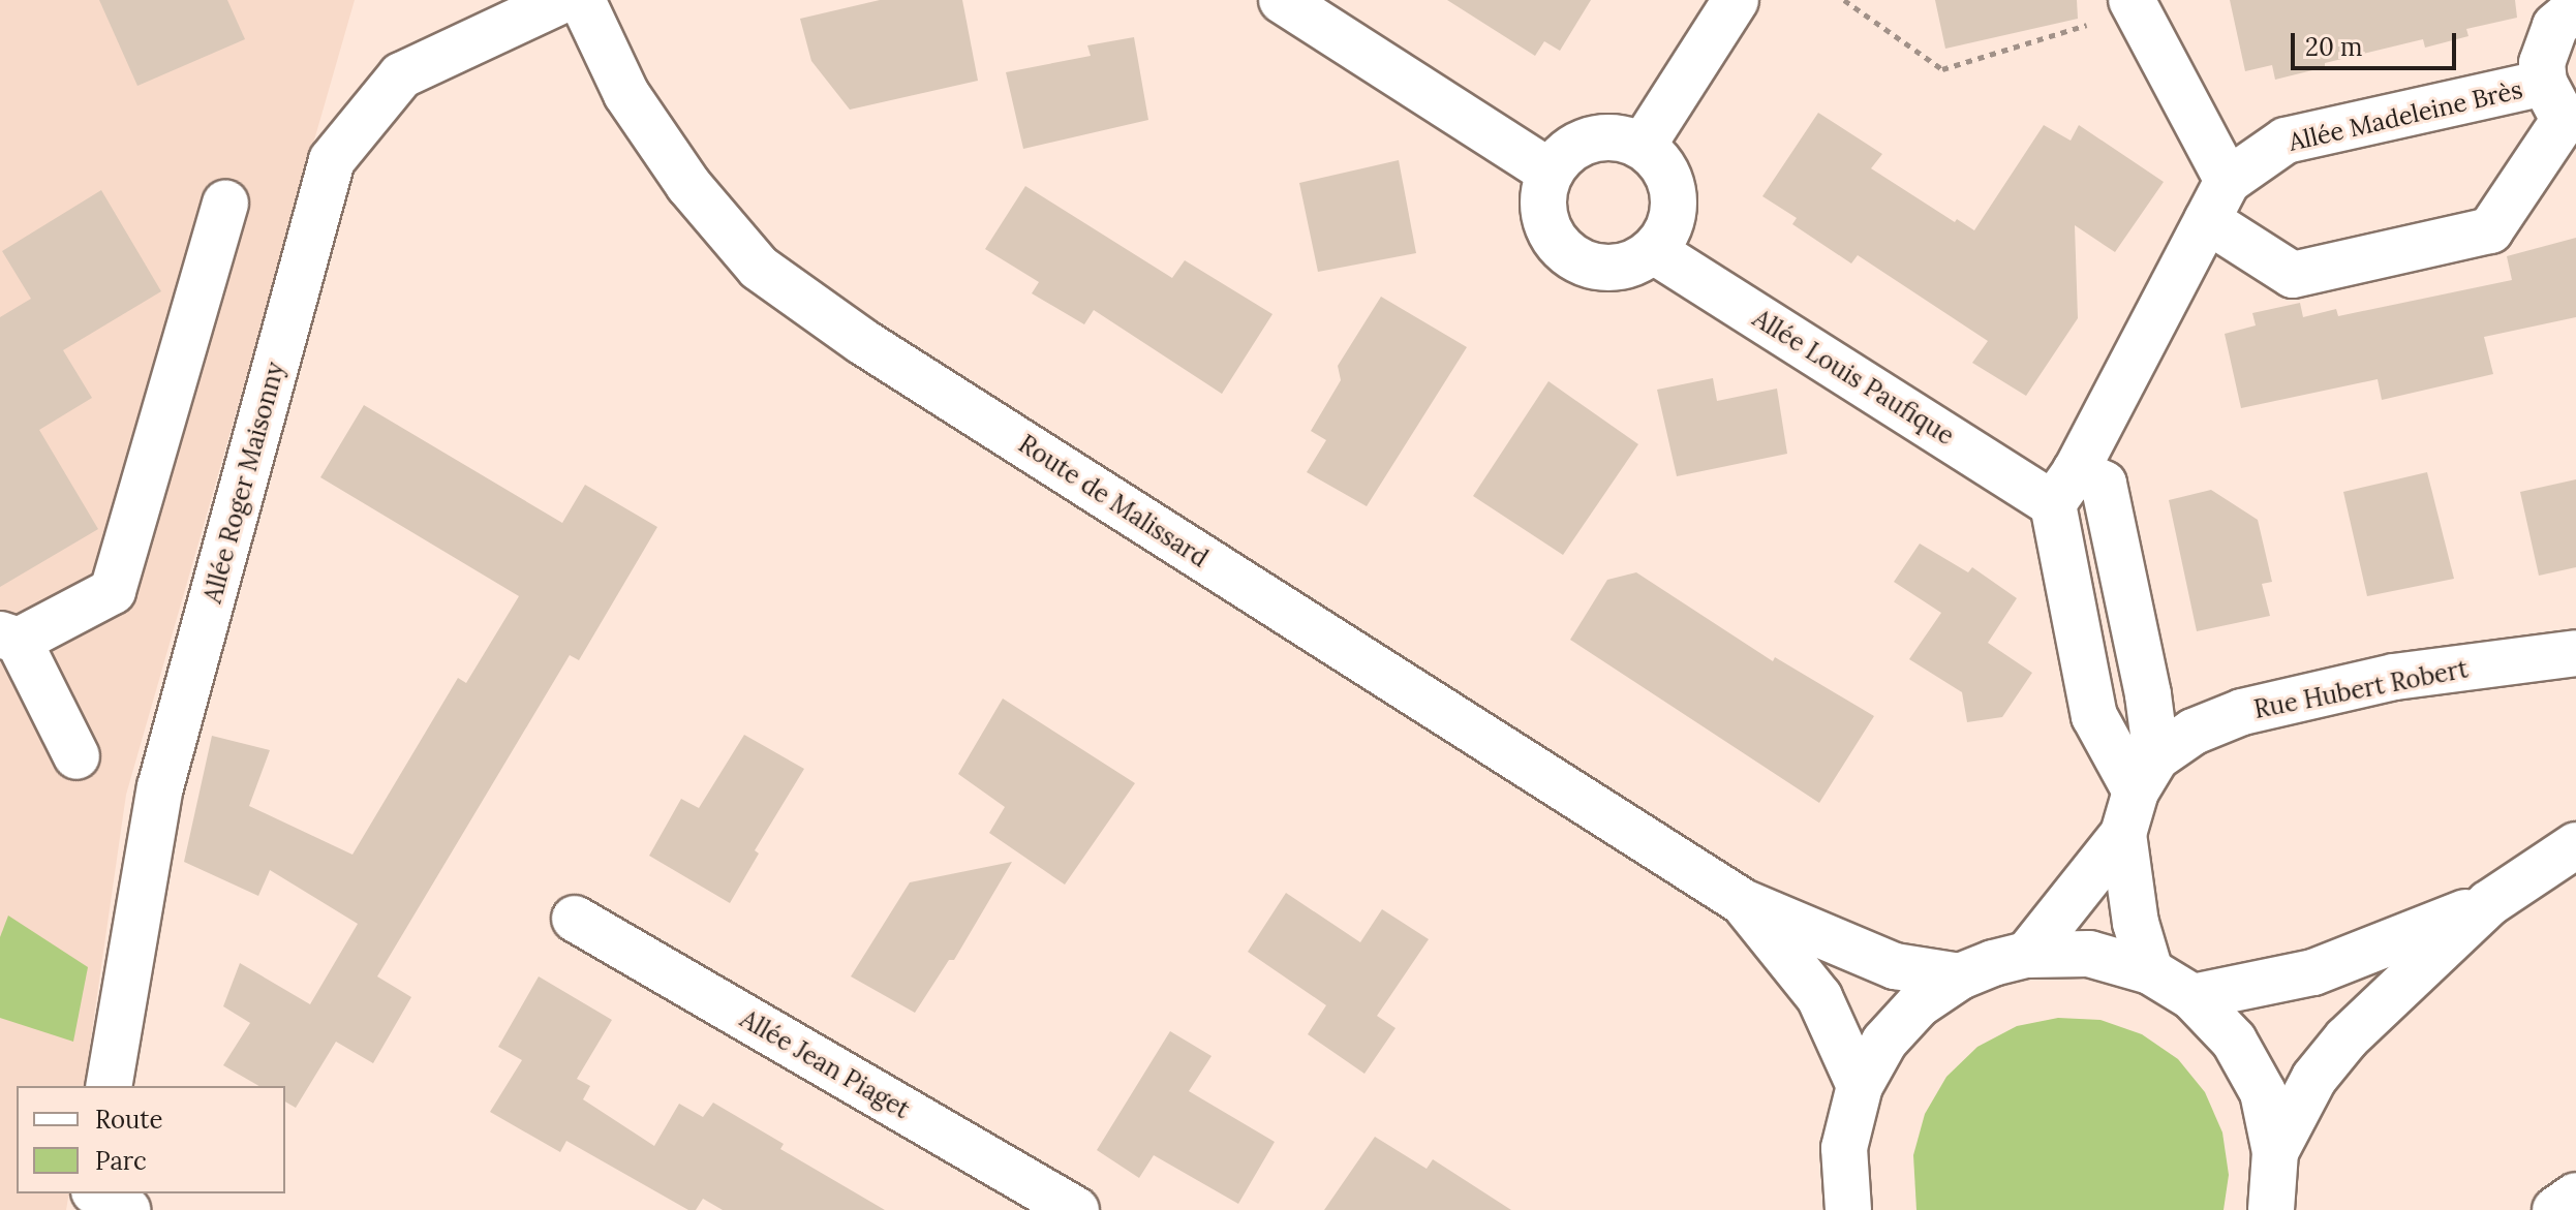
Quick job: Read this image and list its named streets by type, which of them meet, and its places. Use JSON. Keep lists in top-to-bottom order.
{
  "streets": {
    "street": [
      "Allée Madeleine Brès",
      "Allée Louis Paufique",
      "Allée Roger Maisonny",
      "Route de Malissard",
      "Rue Hubert Robert",
      "Allée Jean Piaget"
    ]
  },
  "crossings": [
    ["Allée Madeleine Brès", "Allée Louis Paufique"],
    ["Allée Louis Paufique", "Rue Hubert Robert"]
  ],
  "legend": ["Route", "Parc"],
  "scale_bar": "20 m"
}
